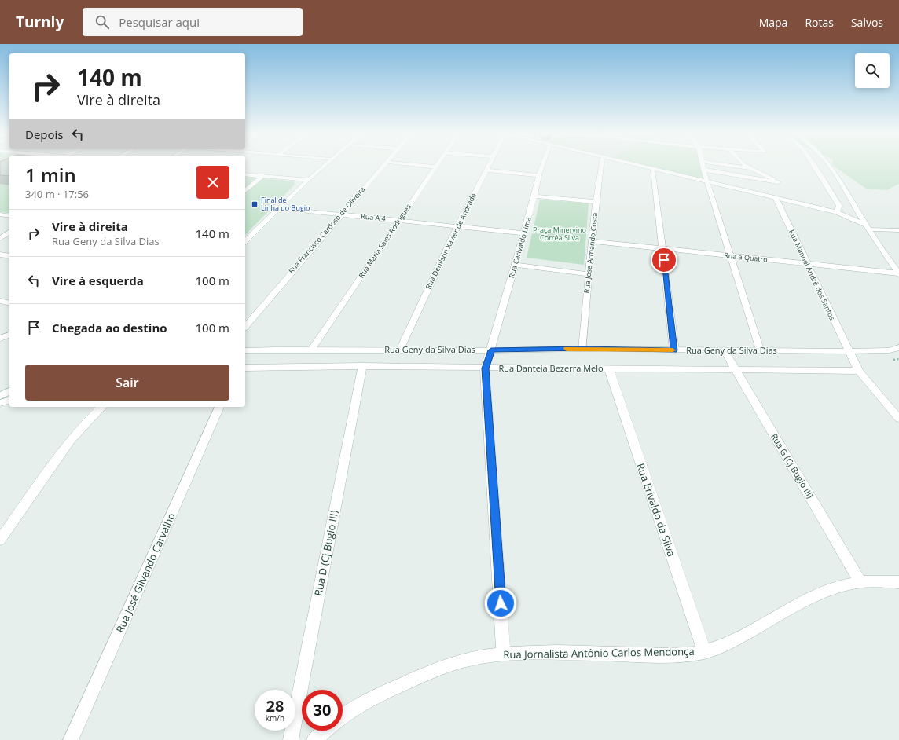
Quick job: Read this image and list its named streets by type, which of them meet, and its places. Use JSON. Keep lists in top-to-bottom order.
{
  "streets": {
    "street": [
      "Rua A 4",
      "Rua Francisco Cardoso de Oliveira",
      "Rua Maria Sales Rodrigues",
      "Rua Denilson Xavier de Andrade",
      "Rua Carivaldo Lima",
      "Rua Jose Armando Costa",
      "Rua a Quatro",
      "Rua Manoel André dos Santos",
      "Rua Geny da Silva Dias",
      "Rua Danteia Bezerra Melo",
      "Rua G (Cj Bugio III)",
      "Rua Erivaldo da Silva",
      "Rua D (Cj Bugio III)",
      "Rua José Gilvando Carvalho",
      "Rua Jornalista Antônio Carlos Mendonça"
    ]
  },
  "crossings": [
    ["Rua A 4", "Rua Francisco Cardoso de Oliveira"],
    ["Rua A 4", "Rua Maria Sales Rodrigues"],
    ["Rua A 4", "Rua Denilson Xavier de Andrade"],
    ["Rua A 4", "Rua Carivaldo Lima"],
    ["Rua Maria Sales Rodrigues", "Rua Geny da Silva Dias"],
    ["Rua Denilson Xavier de Andrade", "Rua Geny da Silva Dias"],
    ["Rua Carivaldo Lima", "Rua Geny da Silva Dias"],
    ["Rua Carivaldo Lima", "Rua Danteia Bezerra Melo"],
    ["Rua Jose Armando Costa", "Rua a Quatro"],
    ["Rua Jose Armando Costa", "Rua Geny da Silva Dias"],
    ["Rua a Quatro", "Rua Manoel André dos Santos"],
    ["Rua Manoel André dos Santos", "Rua Geny da Silva Dias"],
    ["Rua Manoel André dos Santos", "Rua Danteia Bezerra Melo"],
    ["Rua Geny da Silva Dias", "Rua G (Cj Bugio III)"],
    ["Rua Danteia Bezerra Melo", "Rua G (Cj Bugio III)"],
    ["Rua Danteia Bezerra Melo", "Rua Erivaldo da Silva"],
    ["Rua Danteia Bezerra Melo", "Rua D (Cj Bugio III)"],
    ["Rua G (Cj Bugio III)", "Rua Jornalista Antônio Carlos Mendonça"],
    ["Rua Erivaldo da Silva", "Rua Jornalista Antônio Carlos Mendonça"]
  ],
  "parks": ["Praça Minervino Corrêa Silva"],
  "places": {
    "transit": ["Final de Linha do Bugio"]
  },
  "page": {
    "header": "Turnly",
    "search": "Pesquisar aqui",
    "nav": ["Mapa", "Rotas", "Salvos"],
    "turn": ["140 m", "Vire à direita"],
    "then": "Depois",
    "heading": ["1 min", "340 m · 17:56"],
    "list": [
      {
        "name": "Vire à direita",
        "note": "Rua Geny da Silva Dias",
        "value": "140 m"
      },
      {
        "name": "Vire à esquerda",
        "value": "100 m"
      },
      {
        "name": "Chegada ao destino",
        "value": "100 m"
      }
    ],
    "buttons": "Sair",
    "speed": "28 km/h",
    "limit": "30"
  }
}
